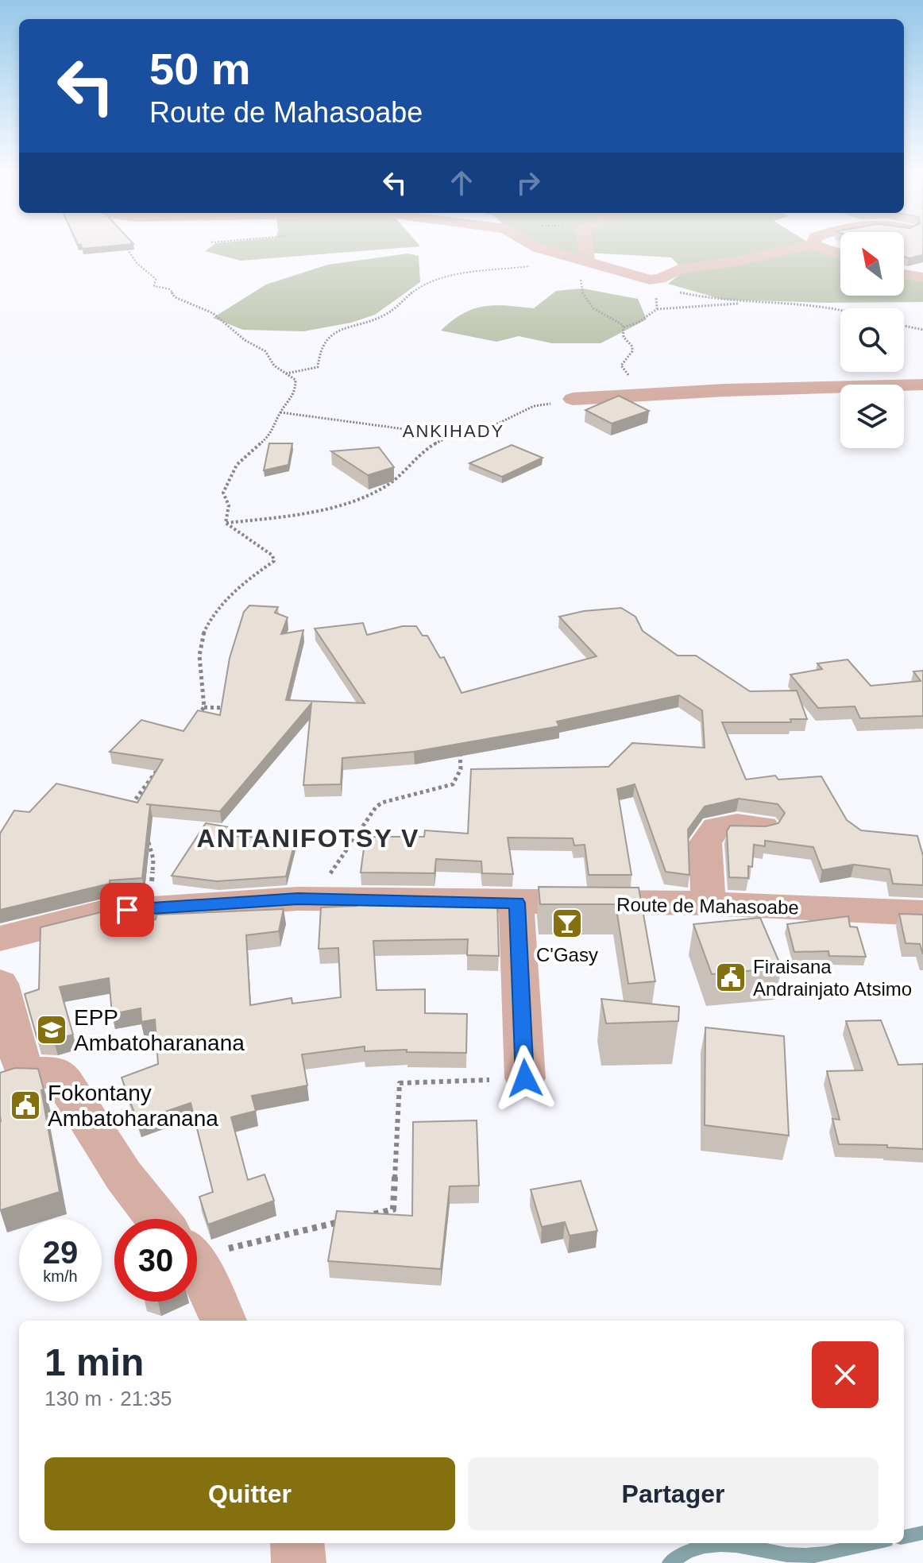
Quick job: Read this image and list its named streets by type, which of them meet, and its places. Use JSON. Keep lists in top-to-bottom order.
{
  "streets": {
    "street": ["Route de Mahasoabe"]
  },
  "districts": ["ANKIHADY", "ANTANIFOTSY V"],
  "places": {
    "bar": ["C'Gasy"],
    "public building": ["Firaisana Andrainjato Atsimo", "Fokontany Ambatoharanana"],
    "school or university": ["EPP Ambatoharanana"]
  },
  "north": "top left",
  "page": {
    "turn": ["50 m", "Route de Mahasoabe"],
    "speed": "29 km/h",
    "limit": "30",
    "heading": ["1 min", "130 m · 21:35"],
    "buttons": ["Quitter", "Partager"]
  }
}
